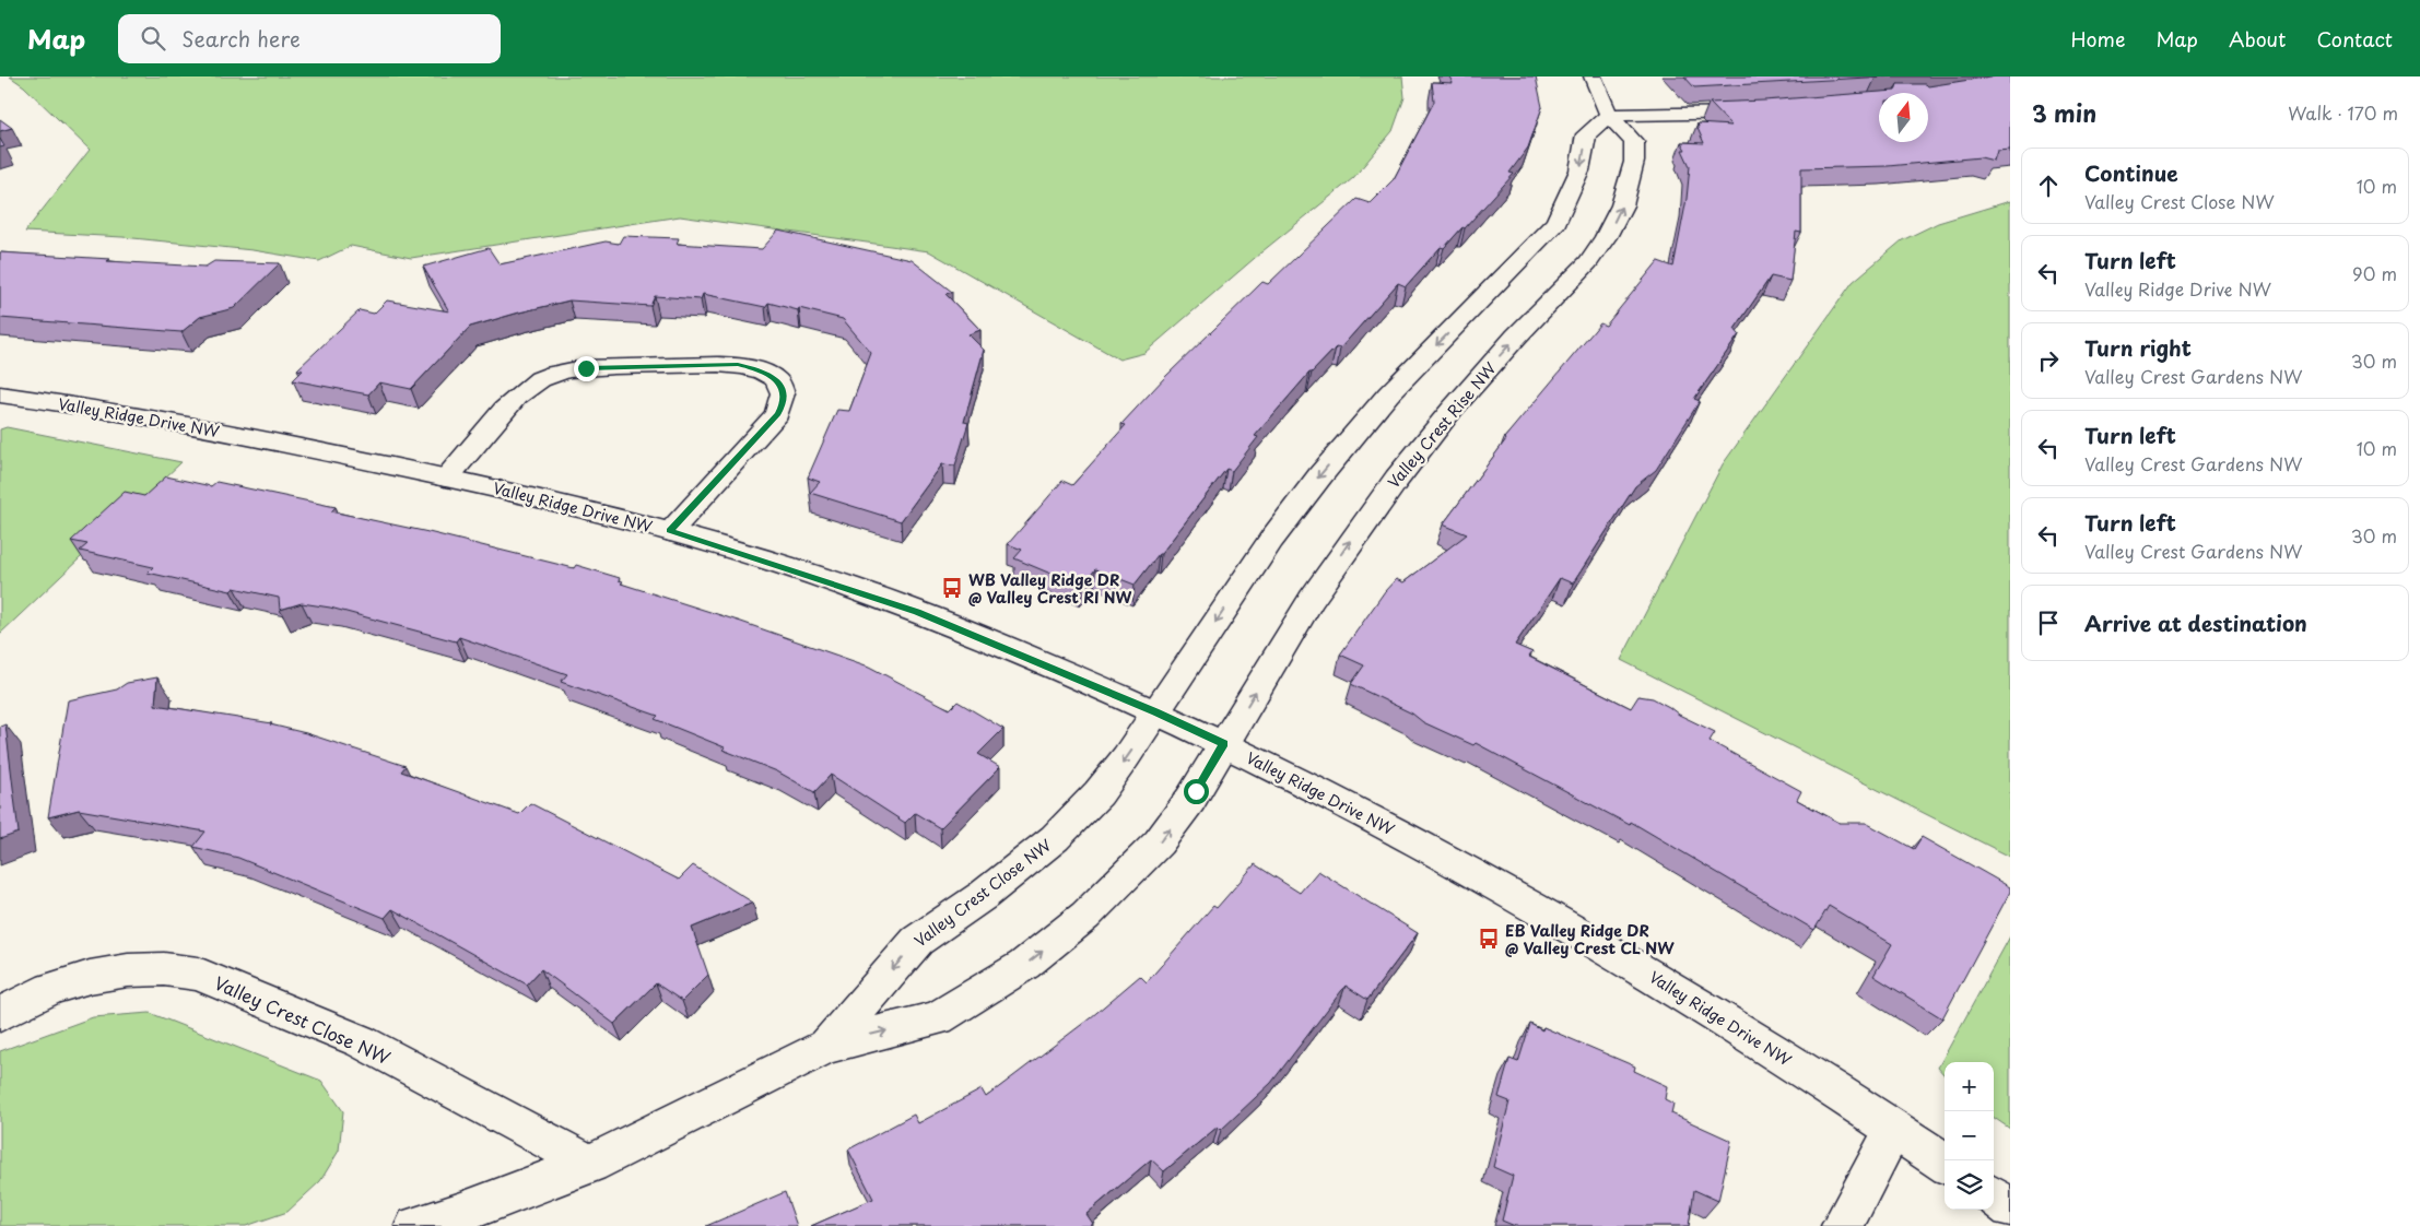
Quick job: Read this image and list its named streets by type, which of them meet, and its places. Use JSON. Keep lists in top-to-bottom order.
{
  "streets": {
    "street": ["Valley Ridge Drive NW", "Valley Crest Rise NW", "Valley Crest Close NW"]
  },
  "crossings": [
    ["Valley Ridge Drive NW", "Valley Crest Rise NW"],
    ["Valley Ridge Drive NW", "Valley Crest Close NW"],
    ["Valley Crest Rise NW", "Valley Crest Close NW"]
  ],
  "places": {
    "bus stop": ["WB Valley Ridge DR @ Valley Crest RI NW", "EB Valley Ridge DR @ Valley Crest CL NW"]
  },
  "north": "top",
  "page": {
    "header": "Map",
    "search": "Search here",
    "nav": [
      "Home",
      "Map",
      "About",
      "Contact"
    ],
    "heading": ["3 min", "Walk · 170 m"],
    "list": [
      ["Continue", "Valley Crest Close NW", "10 m"],
      ["Turn left", "Valley Ridge Drive NW", "90 m"],
      ["Turn right", "Valley Crest Gardens NW", "30 m"],
      ["Turn left", "Valley Crest Gardens NW", "10 m"],
      ["Turn left", "Valley Crest Gardens NW", "30 m"],
      "Arrive at destination"
    ],
    "map_buttons": ["+", "−"]
  }
}
